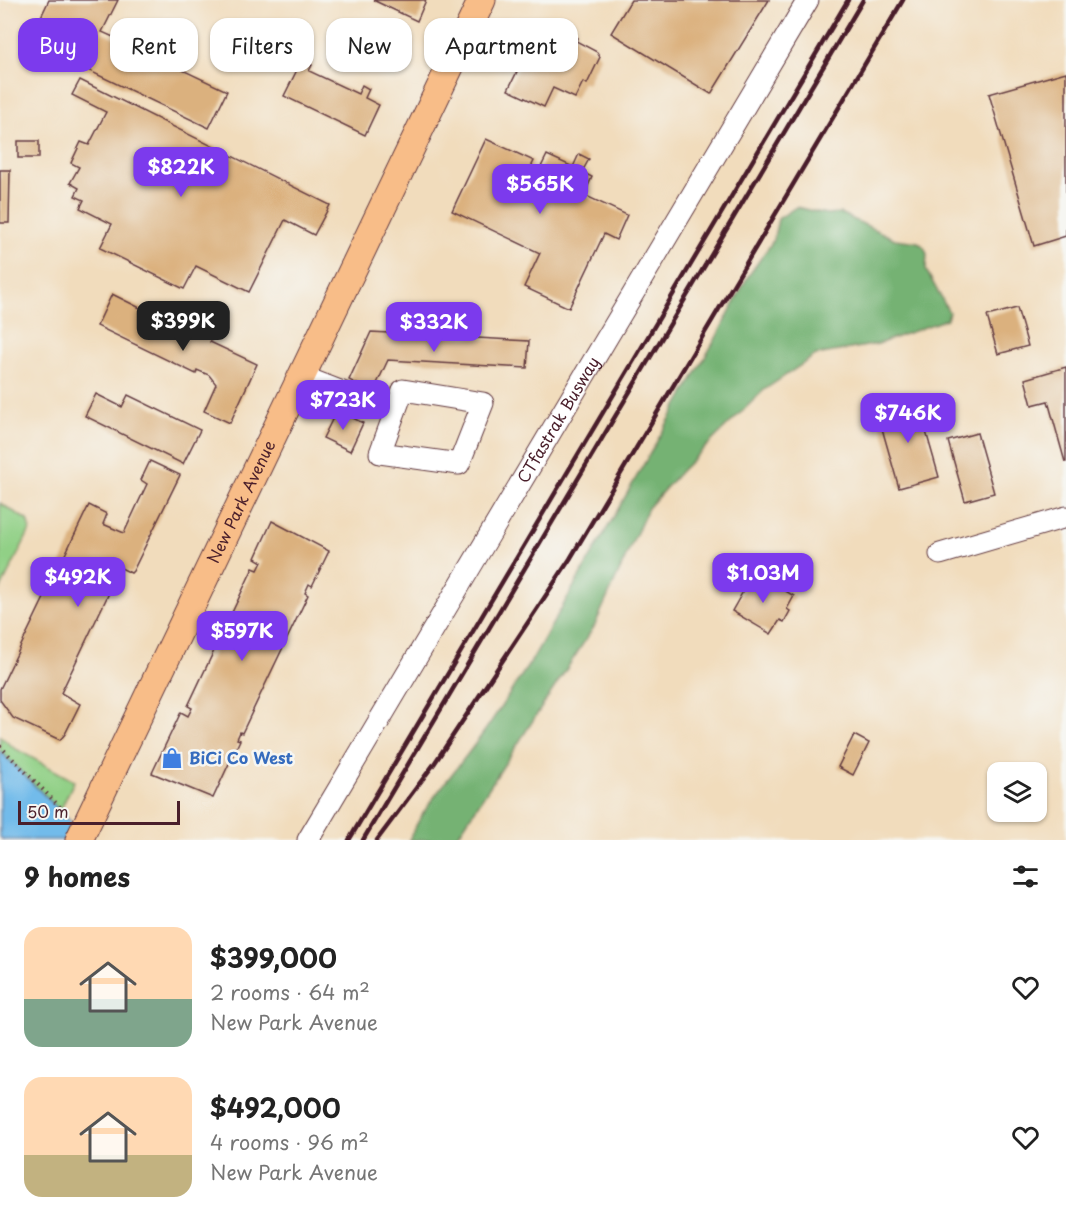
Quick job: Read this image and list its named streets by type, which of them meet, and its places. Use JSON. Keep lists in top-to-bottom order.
{
  "streets": {
    "main road": ["New Park Avenue"],
    "street": ["CTfastrak Busway"]
  },
  "places": {
    "shop": ["BiCi Co West"]
  },
  "scale_bar": "50 m",
  "page": {
    "chip": [
      "Buy",
      "Rent",
      "Filters",
      "New",
      "Apartment"
    ],
    "price": [
      "$822K",
      "$565K",
      "$399K",
      "$332K",
      "$723K",
      "$746K",
      "$1.03M",
      "$492K",
      "$597K"
    ],
    "scale": "50 m",
    "heading": "9 homes",
    "list": [
      {
        "name": "$399,000",
        "note": "2 rooms · 64 m² · New Park Avenue"
      },
      {
        "name": "$492,000",
        "note": "4 rooms · 96 m² · New Park Avenue"
      }
    ]
  }
}
